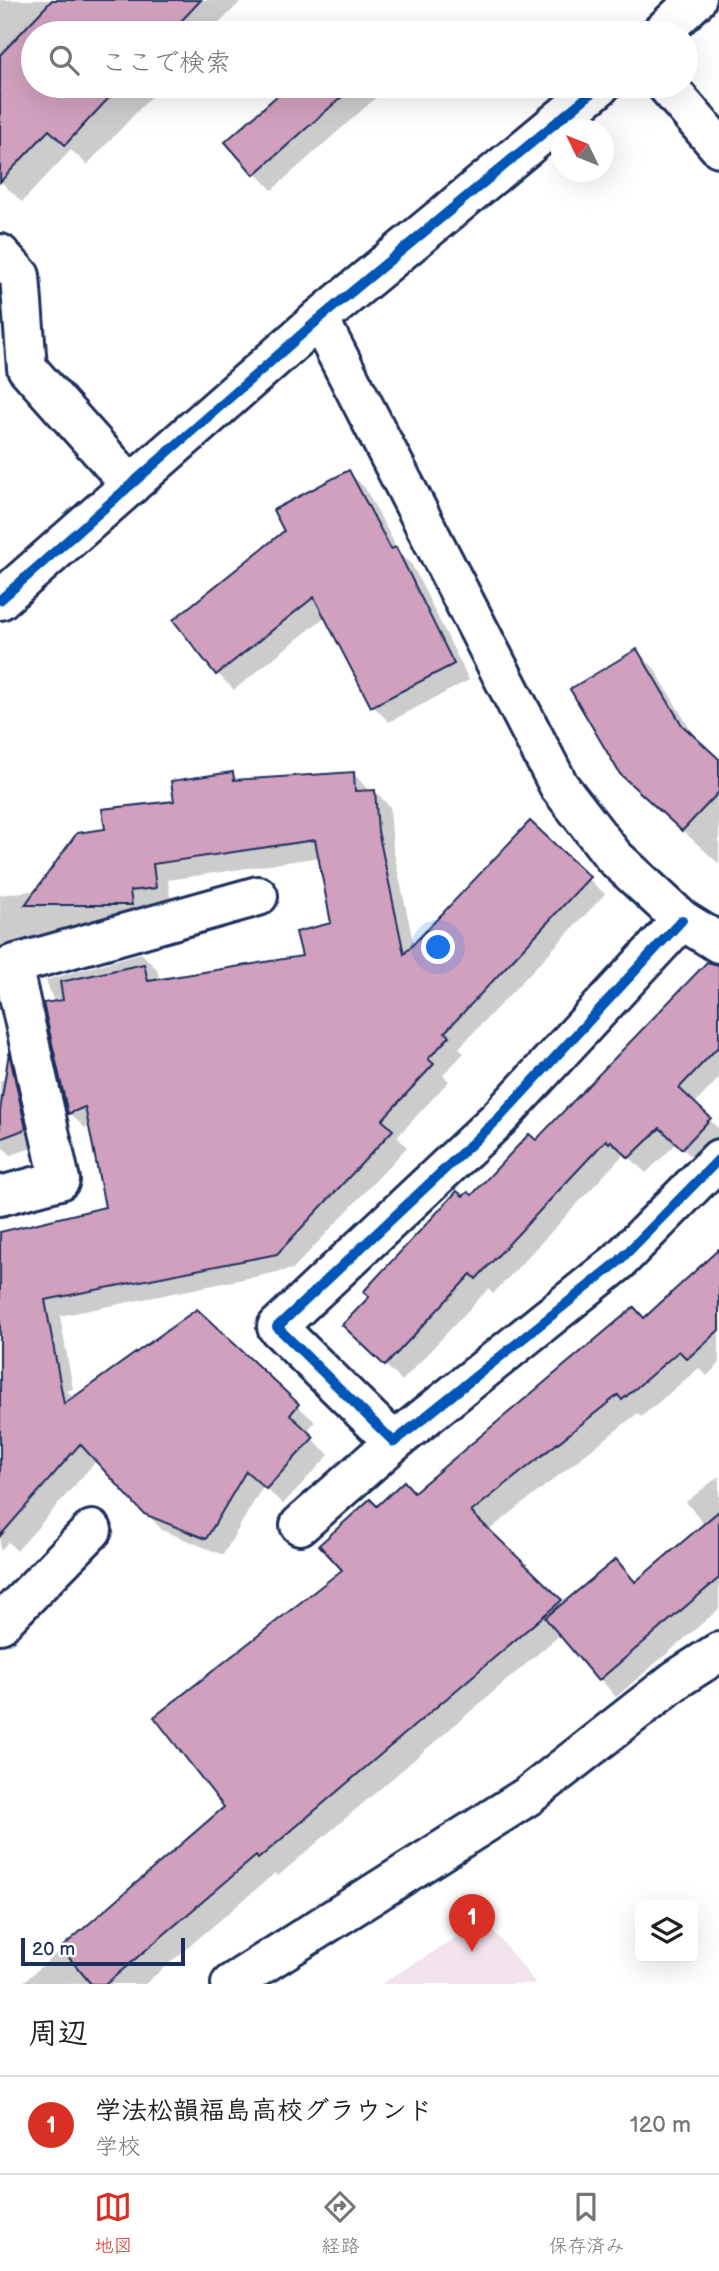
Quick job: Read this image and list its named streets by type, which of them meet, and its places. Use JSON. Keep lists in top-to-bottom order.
{
  "scale_bar": "20 m",
  "north": "top left",
  "page": {
    "search": "ここで検索",
    "pins": "1",
    "scale": "20 m",
    "heading": "周辺",
    "list": [
      {
        "mark": "1",
        "name": "学法松韻福島高校グラウンド",
        "note": "学校",
        "value": "120 m"
      }
    ],
    "nav": ["地図", "経路", "保存済み"]
  }
}
